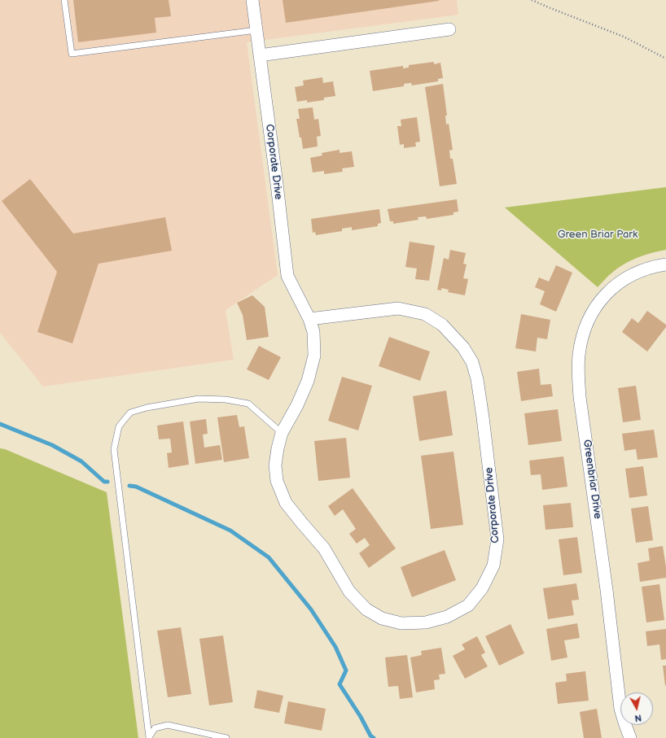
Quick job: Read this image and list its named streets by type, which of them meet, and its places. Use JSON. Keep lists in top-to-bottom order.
{
  "streets": {
    "street": ["Corporate Drive", "Greenbriar Drive"]
  },
  "parks": ["Green Briar Park"],
  "north": "bottom"
}
